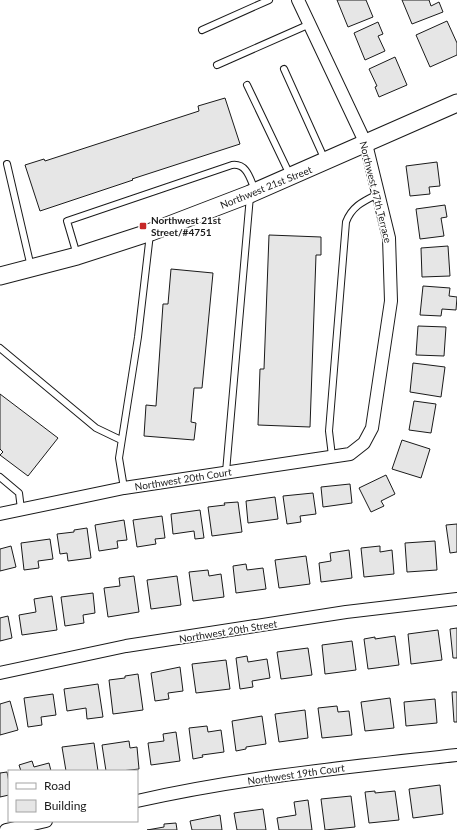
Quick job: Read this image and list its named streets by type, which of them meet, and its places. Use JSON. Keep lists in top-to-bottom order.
{
  "streets": {
    "street": [
      "Northwest 21st Street",
      "Northwest 47th Terrace",
      "Northwest 20th Court",
      "Northwest 20th Street",
      "Northwest 19th Court"
    ]
  },
  "crossings": [
    ["Northwest 21st Street", "Northwest 47th Terrace"],
    ["Northwest 47th Terrace", "Northwest 20th Court"]
  ],
  "places": {
    "transit": ["Northwest 21st Street/#4751"]
  },
  "legend": ["Road", "Building"]
}
